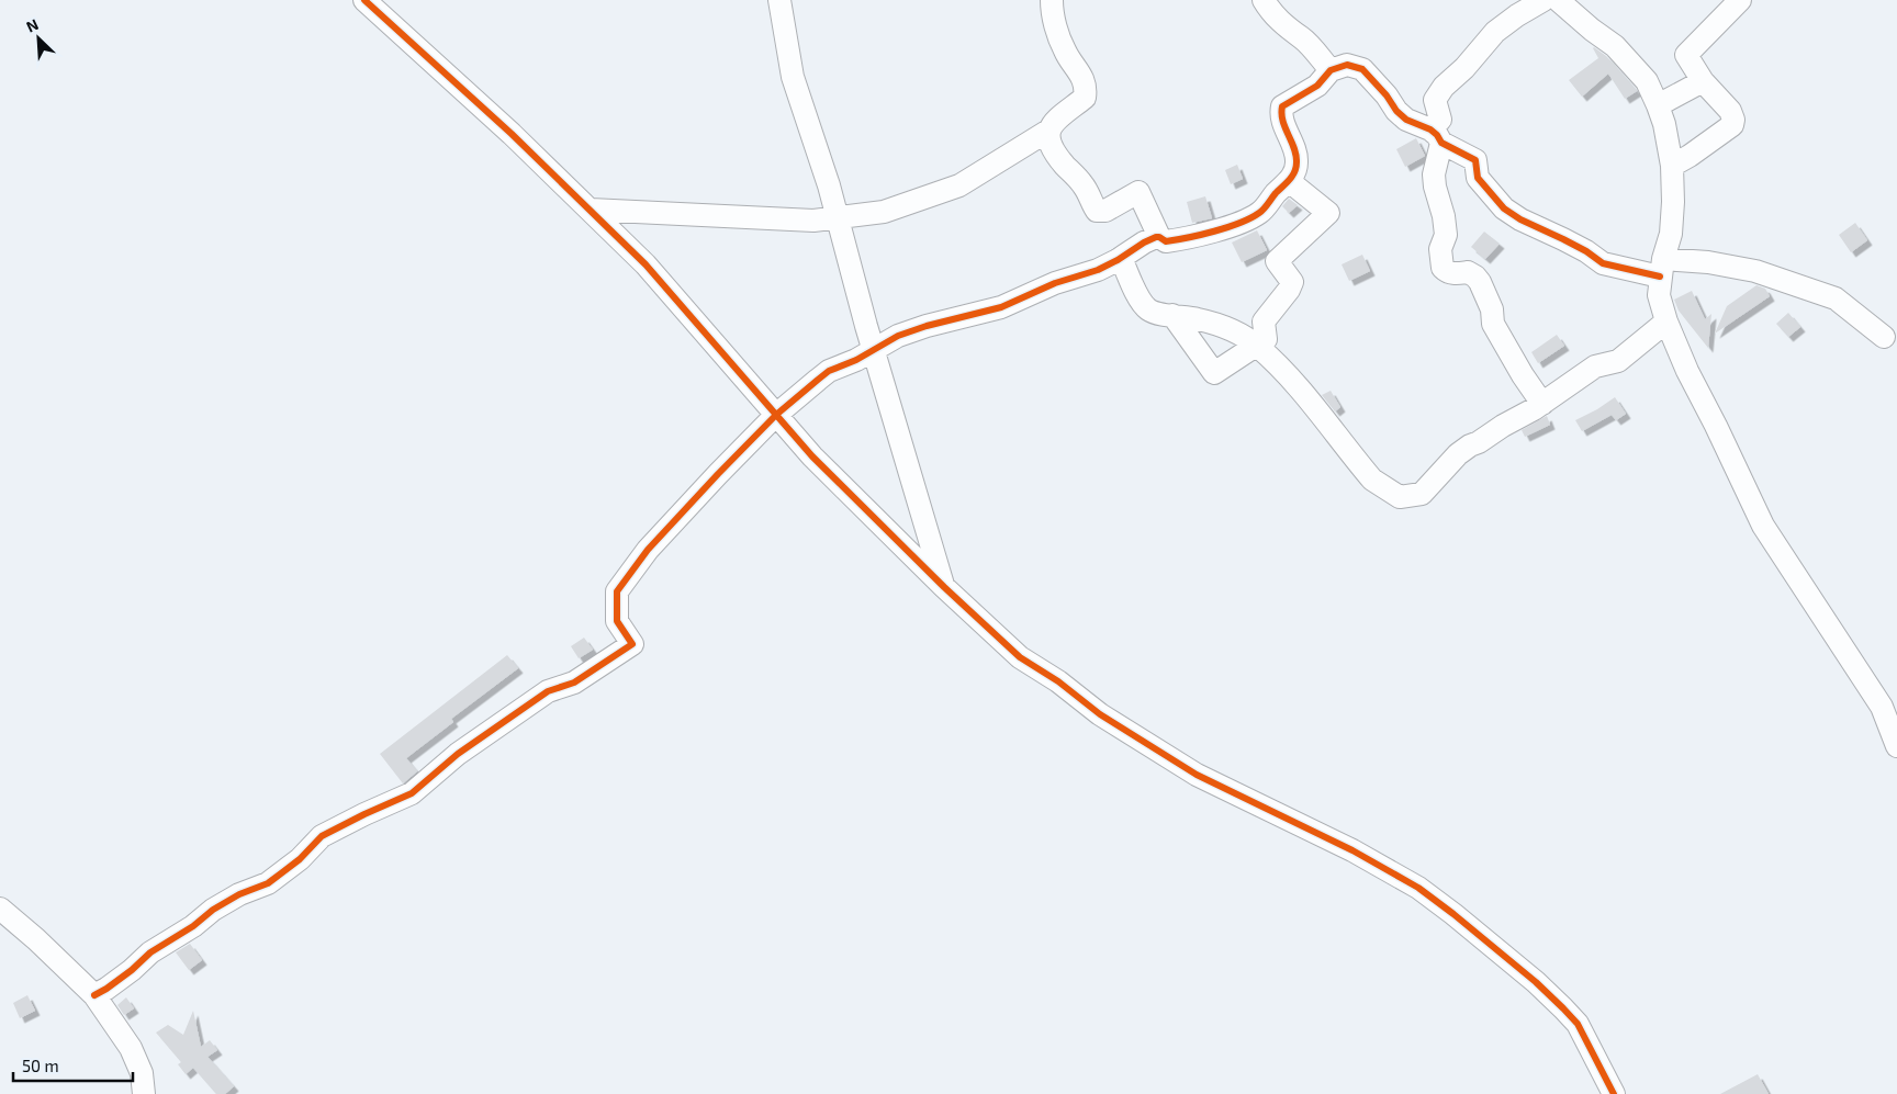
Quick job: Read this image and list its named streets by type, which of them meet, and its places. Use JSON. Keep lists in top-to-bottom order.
{
  "scale_bar": "50 m",
  "north": "top left"
}
